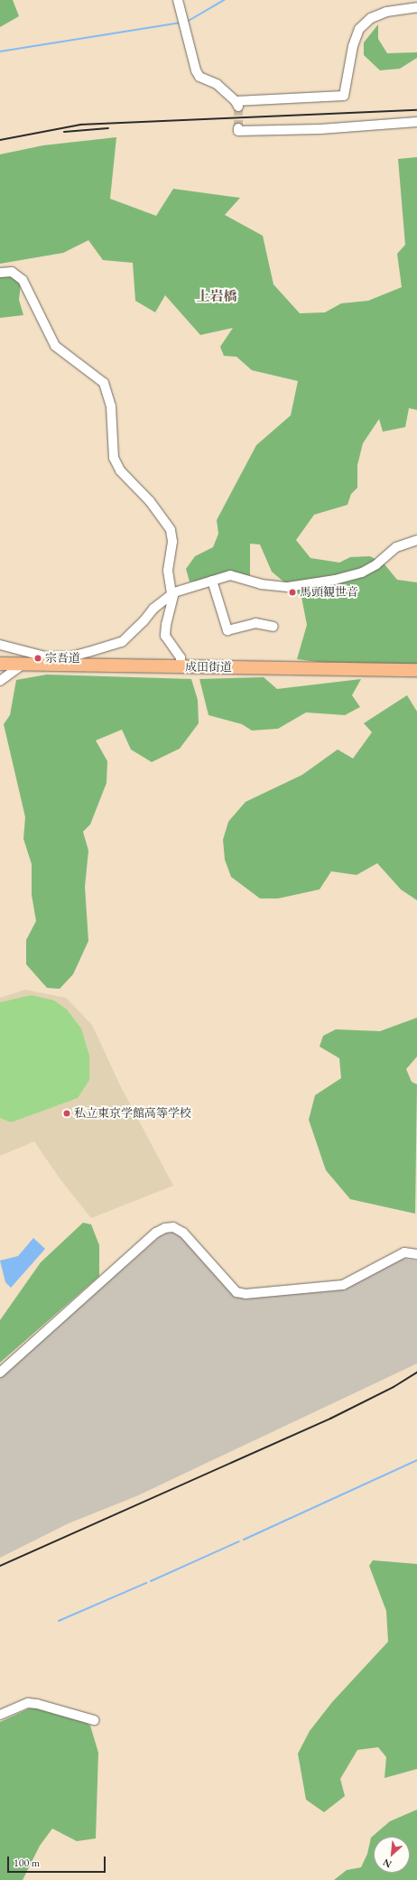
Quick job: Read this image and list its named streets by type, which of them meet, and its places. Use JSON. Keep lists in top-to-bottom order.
{
  "streets": {
    "highway": ["成田街道"]
  },
  "districts": ["上岩橋"],
  "places": ["馬頭観世音", "宗吾道", "私立東京学館高等学校"],
  "scale_bar": "100 m",
  "north": "bottom left"
}
